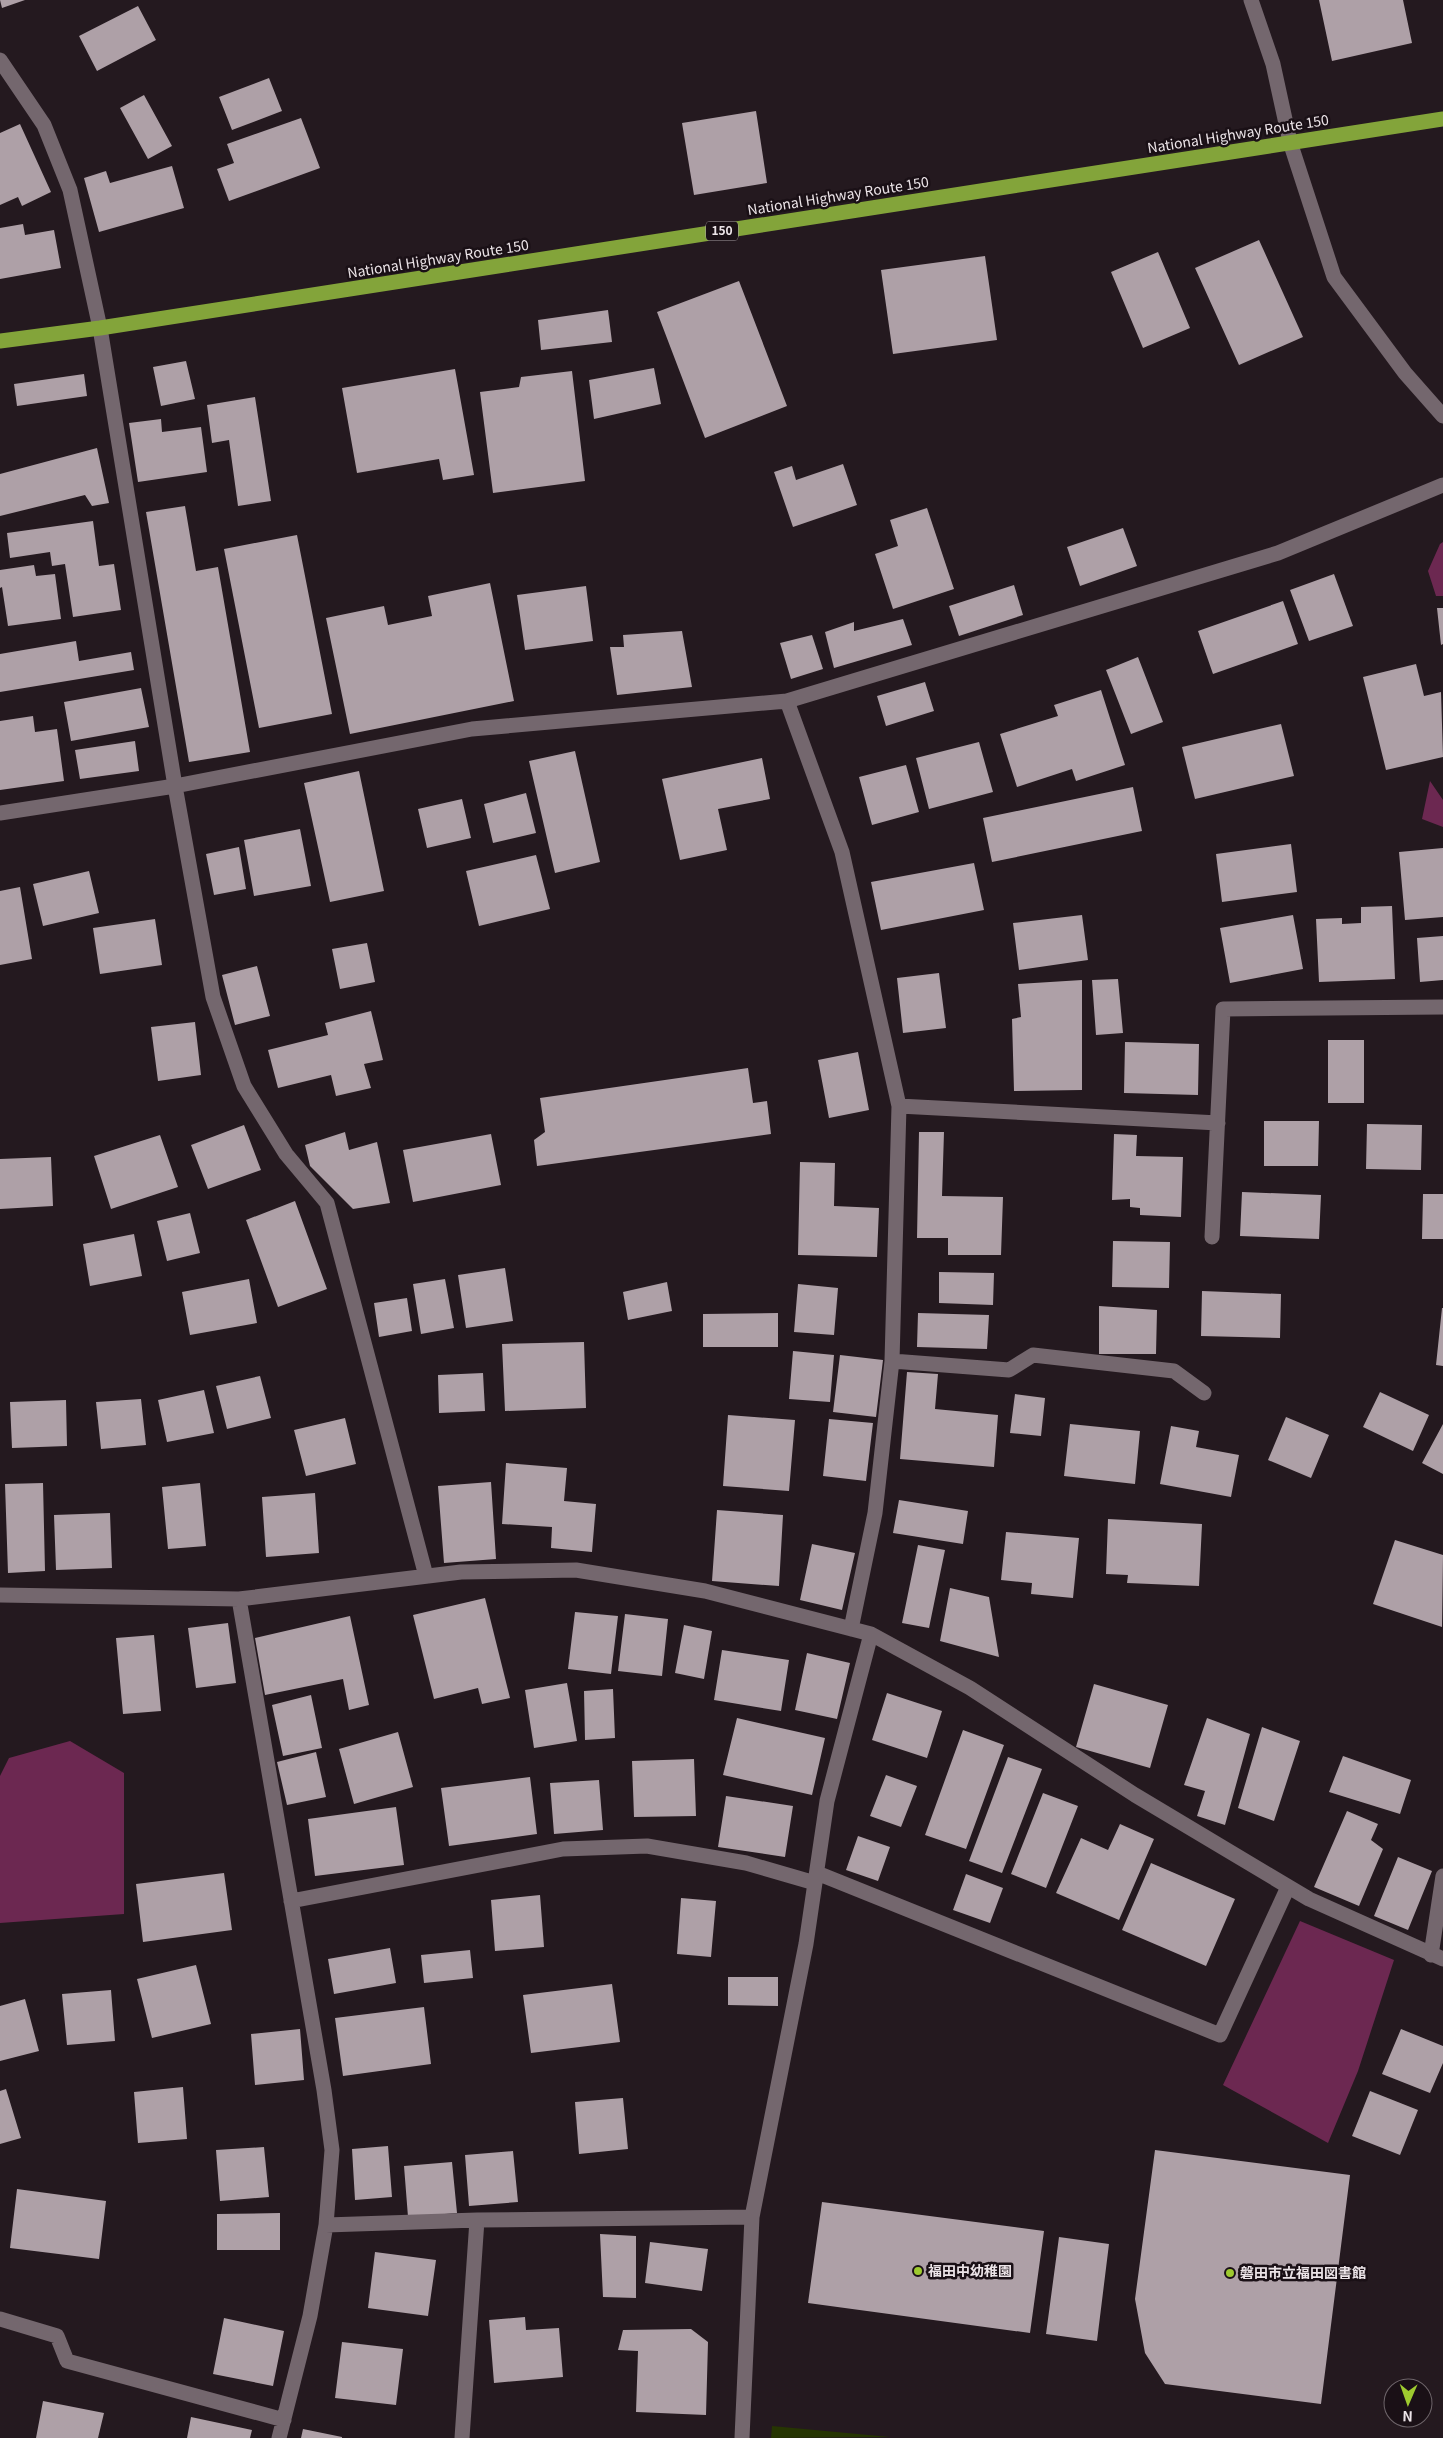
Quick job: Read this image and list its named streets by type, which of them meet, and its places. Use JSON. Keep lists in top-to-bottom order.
{
  "streets": {
    "highway": ["National Highway Route 150", "150"]
  },
  "places": ["福田中幼稚園", "磐田市立福田図書館"],
  "north": "bottom"
}
